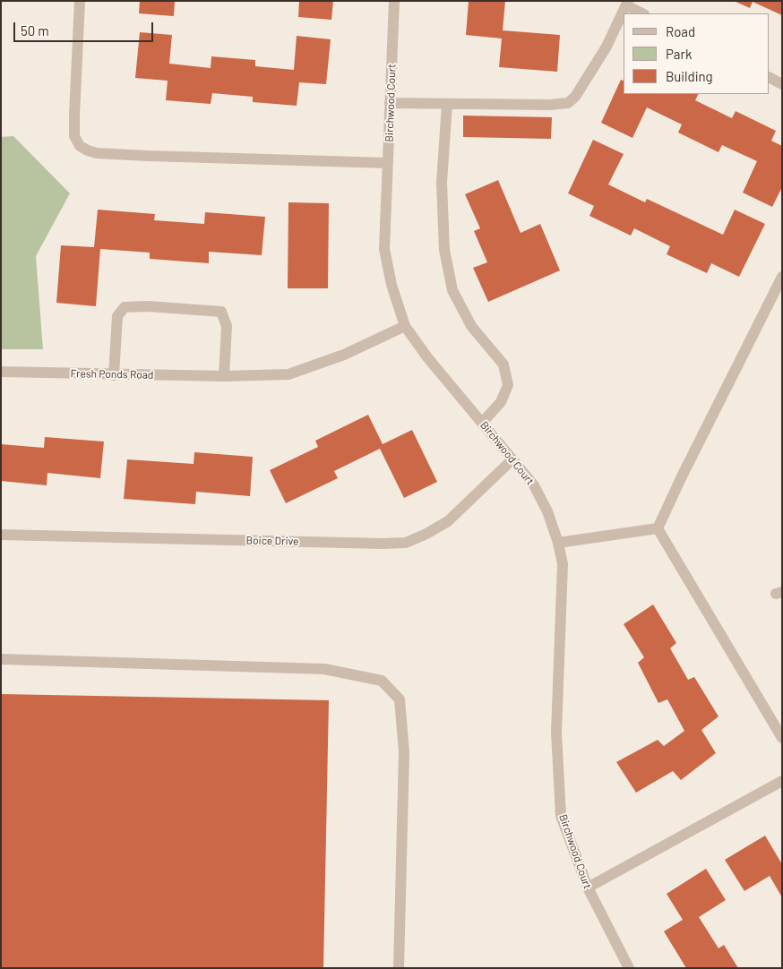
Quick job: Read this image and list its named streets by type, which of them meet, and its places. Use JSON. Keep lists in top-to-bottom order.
{
  "streets": {
    "street": ["Birchwood Court", "Fresh Ponds Road", "Boice Drive"]
  },
  "crossings": [
    ["Birchwood Court", "Boice Drive"]
  ],
  "legend": ["Road", "Park", "Building"],
  "scale_bar": "50 m"
}
